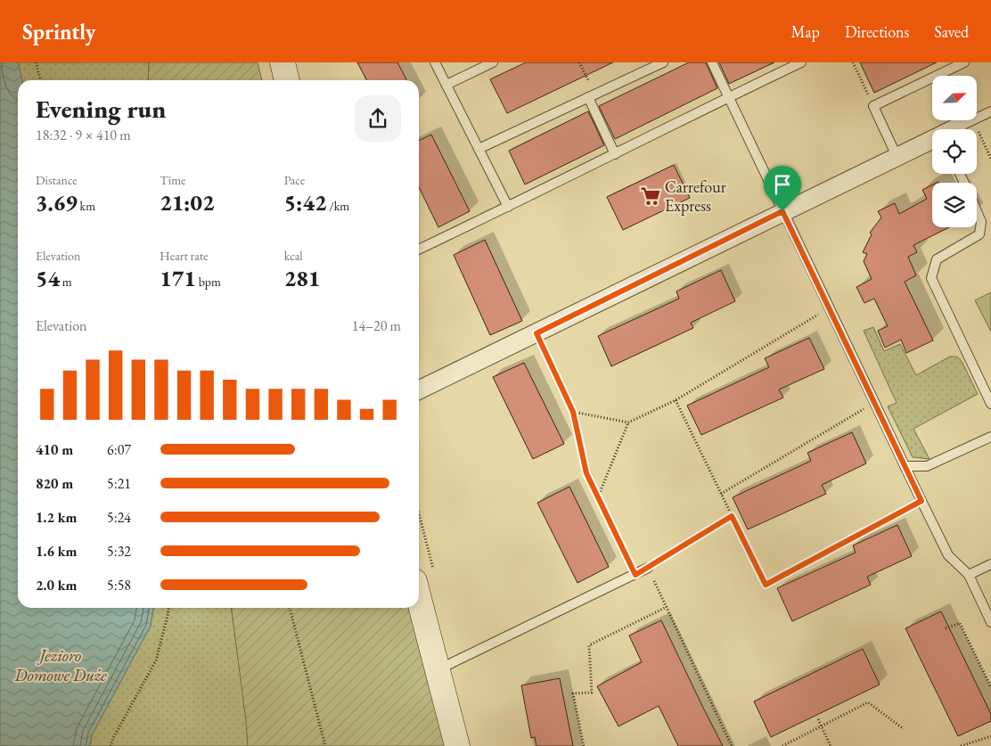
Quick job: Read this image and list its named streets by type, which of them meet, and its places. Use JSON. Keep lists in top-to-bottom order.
{
  "water": ["Jezioro Domowe Duże"],
  "places": {
    "supermarket": ["Carrefour Express"]
  },
  "north": "top right",
  "page": {
    "header": "Sprintly",
    "nav": ["Map", "Directions", "Saved"],
    "heading": ["Evening run", "18:32 · 9 × 410 m"],
    "stats": [
      ["Distance", "3.69 km"],
      ["Time", "21:02"],
      ["Pace", "5:42 /km"],
      ["Elevation", "54 m"],
      ["Heart rate", "171 bpm"],
      ["kcal", "281"]
    ],
    "chart": ["Elevation", "14–20 m"],
    "list": [
      {
        "name": "410 m",
        "note": "6:07"
      },
      {
        "name": "820 m",
        "note": "5:21"
      },
      {
        "name": "1.2 km",
        "note": "5:24"
      },
      {
        "name": "1.6 km",
        "note": "5:32"
      },
      {
        "name": "2.0 km",
        "note": "5:58"
      }
    ]
  }
}
